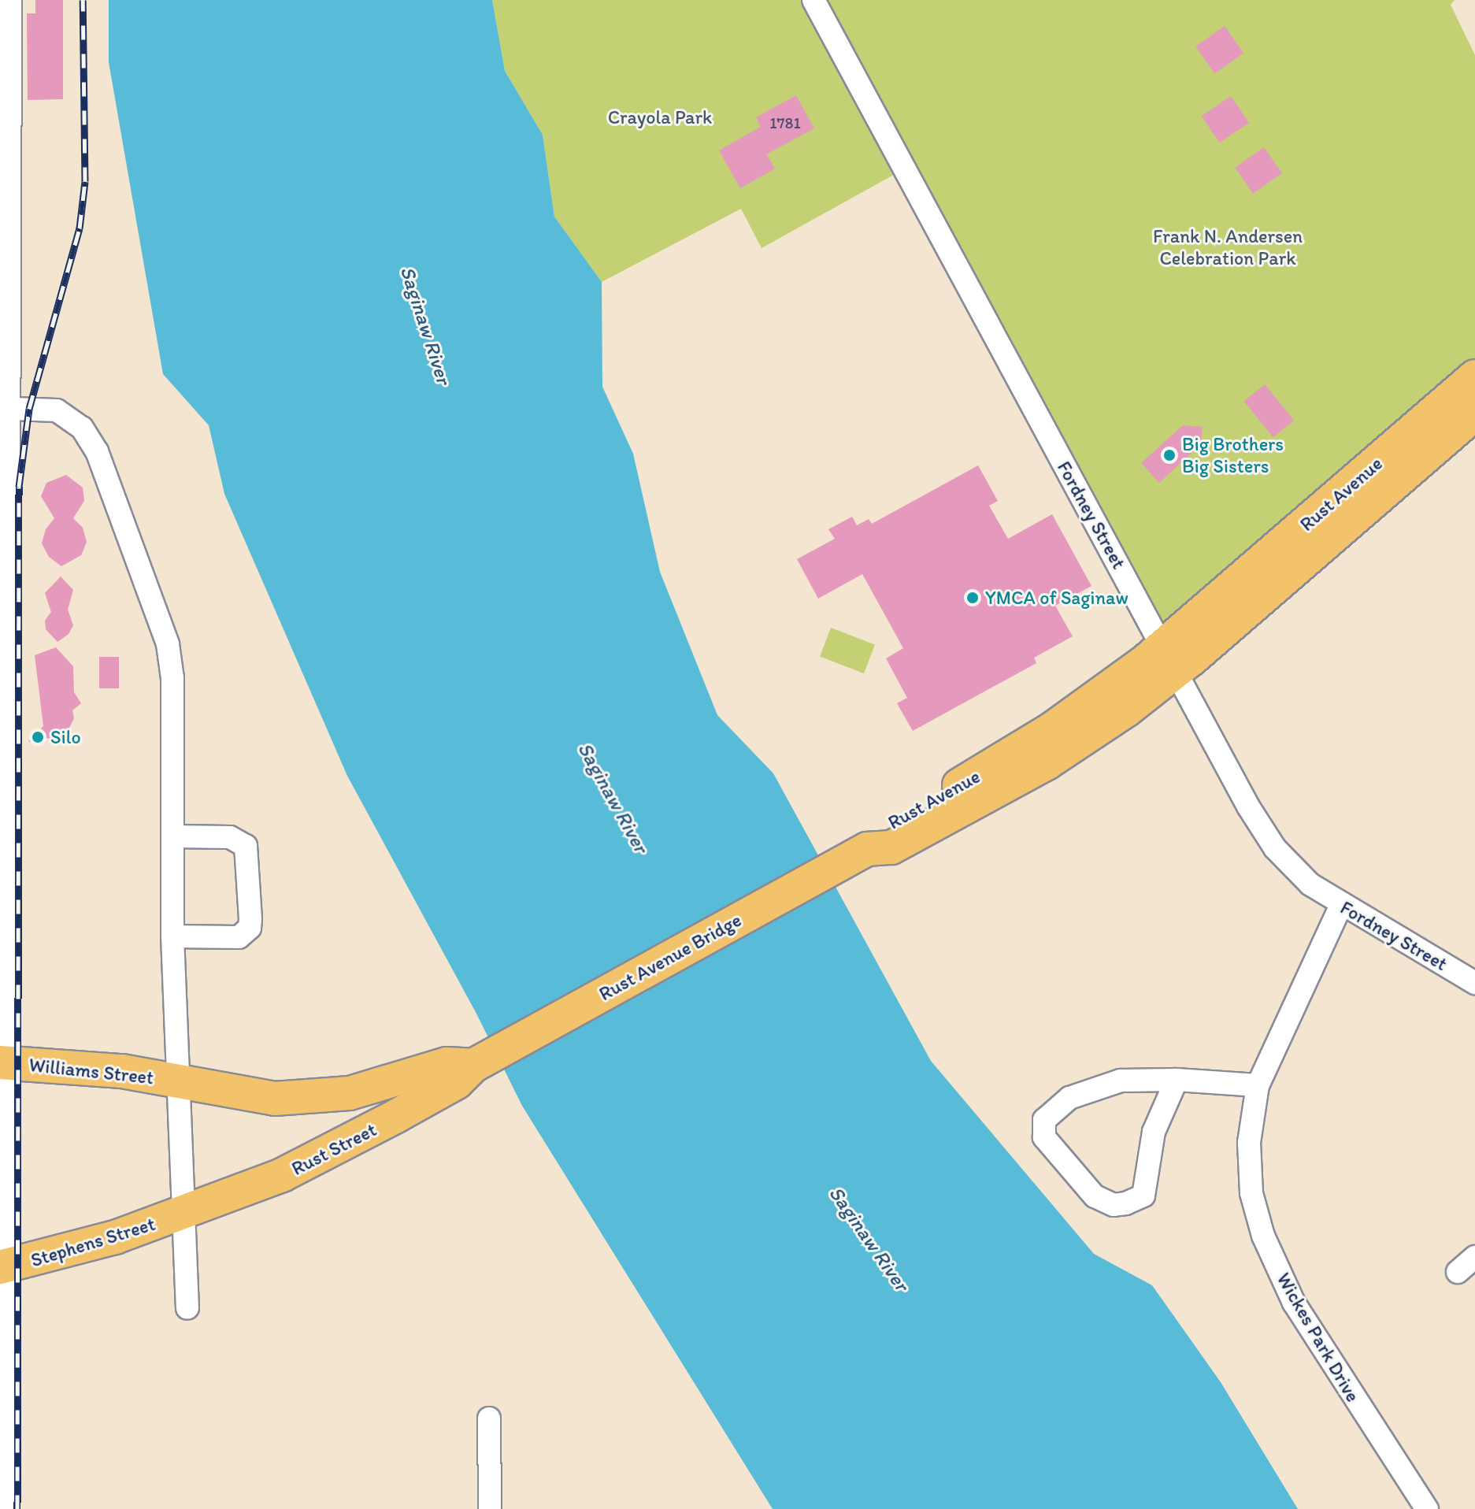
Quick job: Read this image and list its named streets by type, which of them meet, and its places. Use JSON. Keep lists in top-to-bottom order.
{
  "streets": {
    "highway": [
      "Rust Avenue",
      "Rust Avenue Bridge",
      "Williams Street",
      "Rust Street",
      "Stephens Street"
    ],
    "street": ["Fordney Street", "Wickes Park Drive"]
  },
  "crossings": [
    ["Rust Avenue", "Fordney Street"],
    ["Rust Avenue", "Rust Avenue Bridge"],
    ["Fordney Street", "Wickes Park Drive"],
    ["Rust Avenue Bridge", "Williams Street"],
    ["Rust Avenue Bridge", "Rust Street"],
    ["Williams Street", "Rust Street"],
    ["Rust Street", "Stephens Street"]
  ],
  "water": ["Saginaw River"],
  "parks": ["Crayola Park", "Frank N. Andersen Celebration Park"],
  "places": ["Big Brothers Big Sisters", "YMCA of Saginaw", "Silo"],
  "house_numbers": ["1781"]
}
